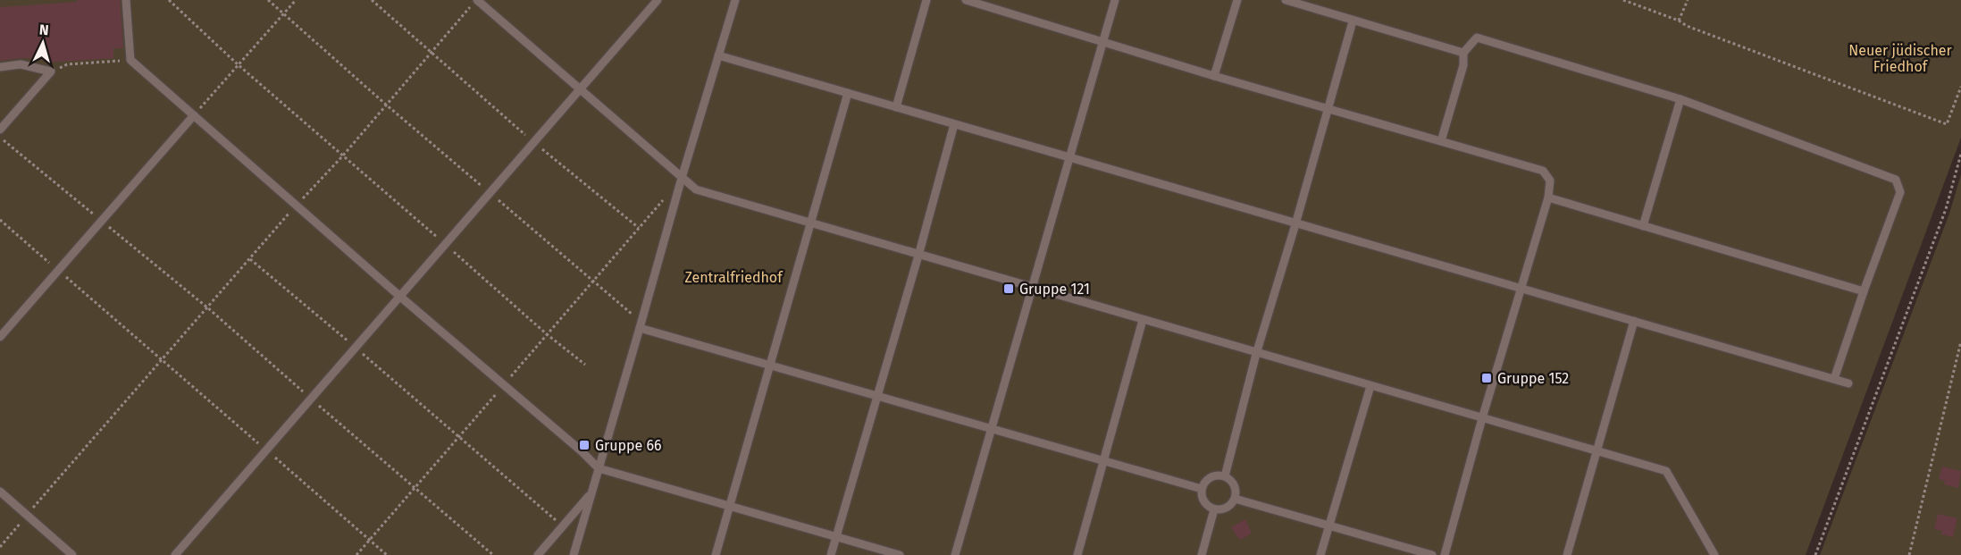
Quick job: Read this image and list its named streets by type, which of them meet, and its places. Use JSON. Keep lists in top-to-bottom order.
{
  "parks": ["Neuer jüdischer Friedhof", "Zentralfriedhof"],
  "places": {
    "transit": ["Gruppe 121", "Gruppe 152", "Gruppe 66"]
  },
  "north": "top"
}
